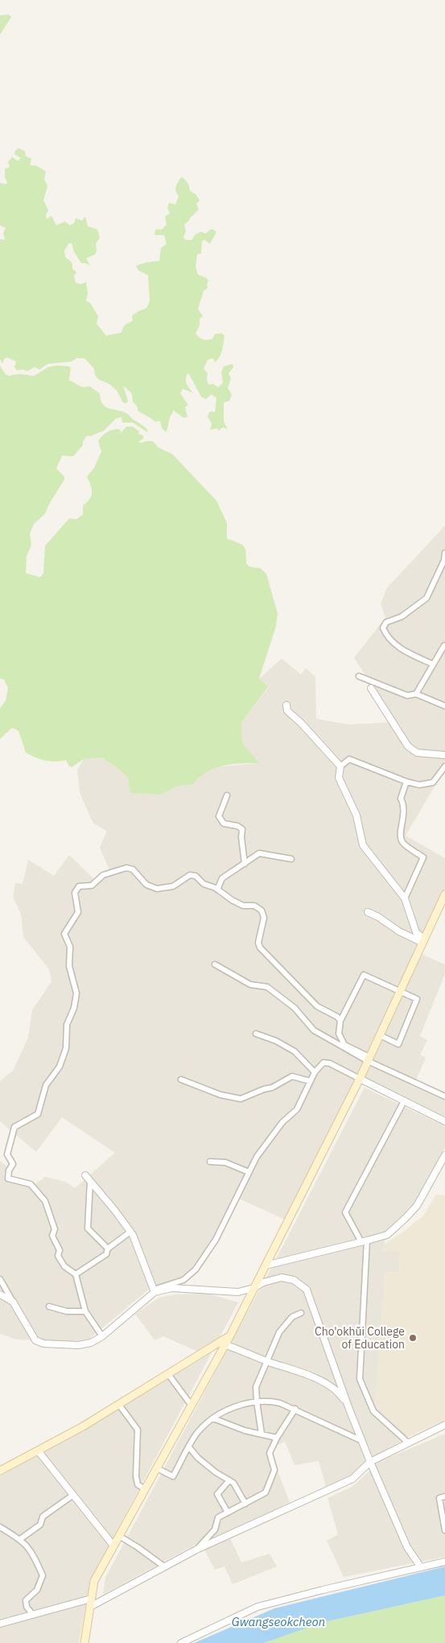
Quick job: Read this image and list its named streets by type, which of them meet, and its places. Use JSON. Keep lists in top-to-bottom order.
{
  "water": ["Gwangseokcheon"],
  "places": ["Cho'okhŭi College of Education"]
}
